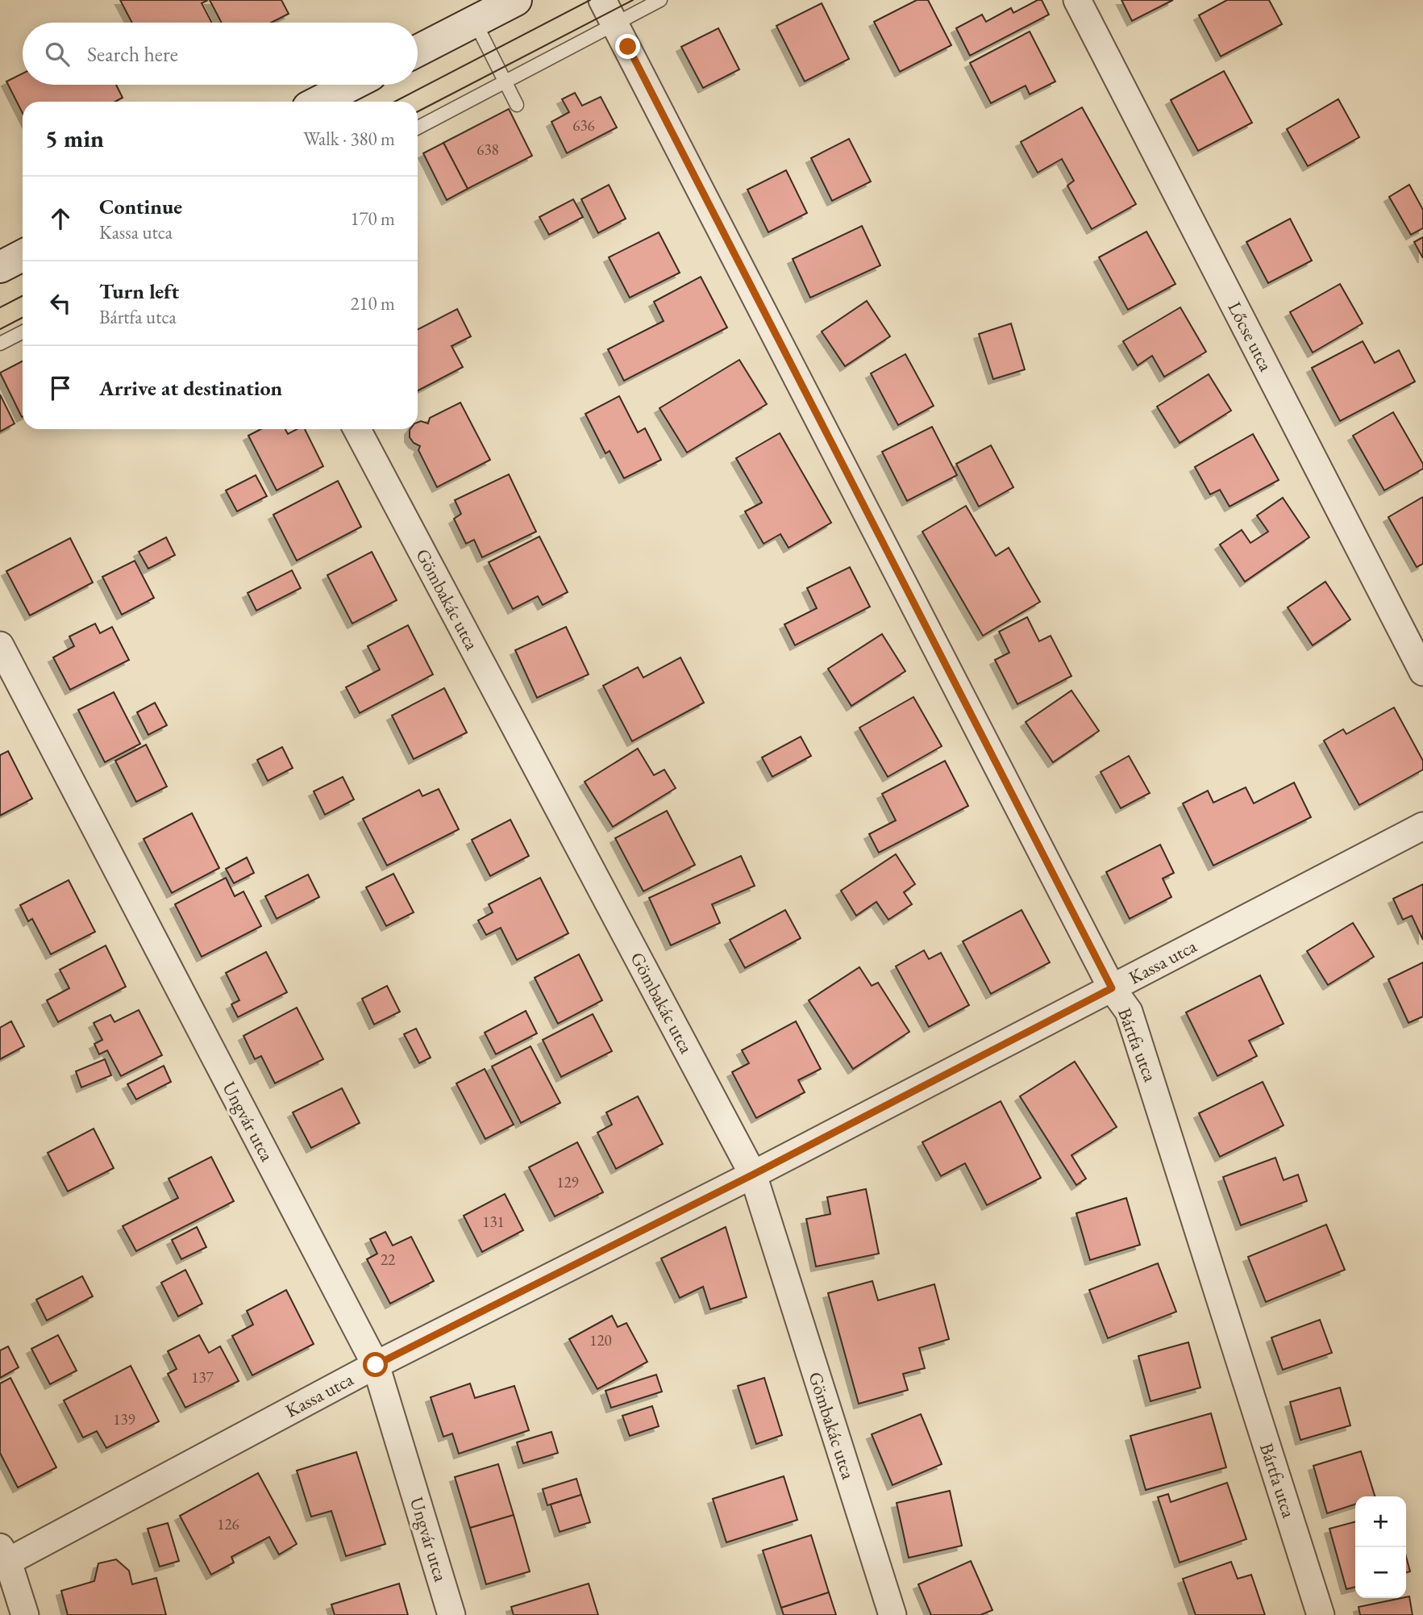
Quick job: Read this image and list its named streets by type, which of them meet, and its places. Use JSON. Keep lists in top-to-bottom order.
{
  "streets": {
    "street": [
      "Lőcse utca",
      "Gömbakác utca",
      "Kassa utca",
      "Bártfa utca",
      "Ungvár utca"
    ]
  },
  "crossings": [
    ["Gömbakác utca", "Kassa utca"],
    ["Kassa utca", "Bártfa utca"],
    ["Kassa utca", "Ungvár utca"]
  ],
  "house_numbers": [
    "636",
    "638",
    "129",
    "131",
    "22",
    "120",
    "137",
    "139",
    "126"
  ],
  "page": {
    "search": "Search here",
    "heading": ["5 min", "Walk · 380 m"],
    "list": [
      ["Continue", "Kassa utca", "170 m"],
      ["Turn left", "Bártfa utca", "210 m"],
      "Arrive at destination"
    ],
    "map_buttons": ["+", "−"]
  }
}
